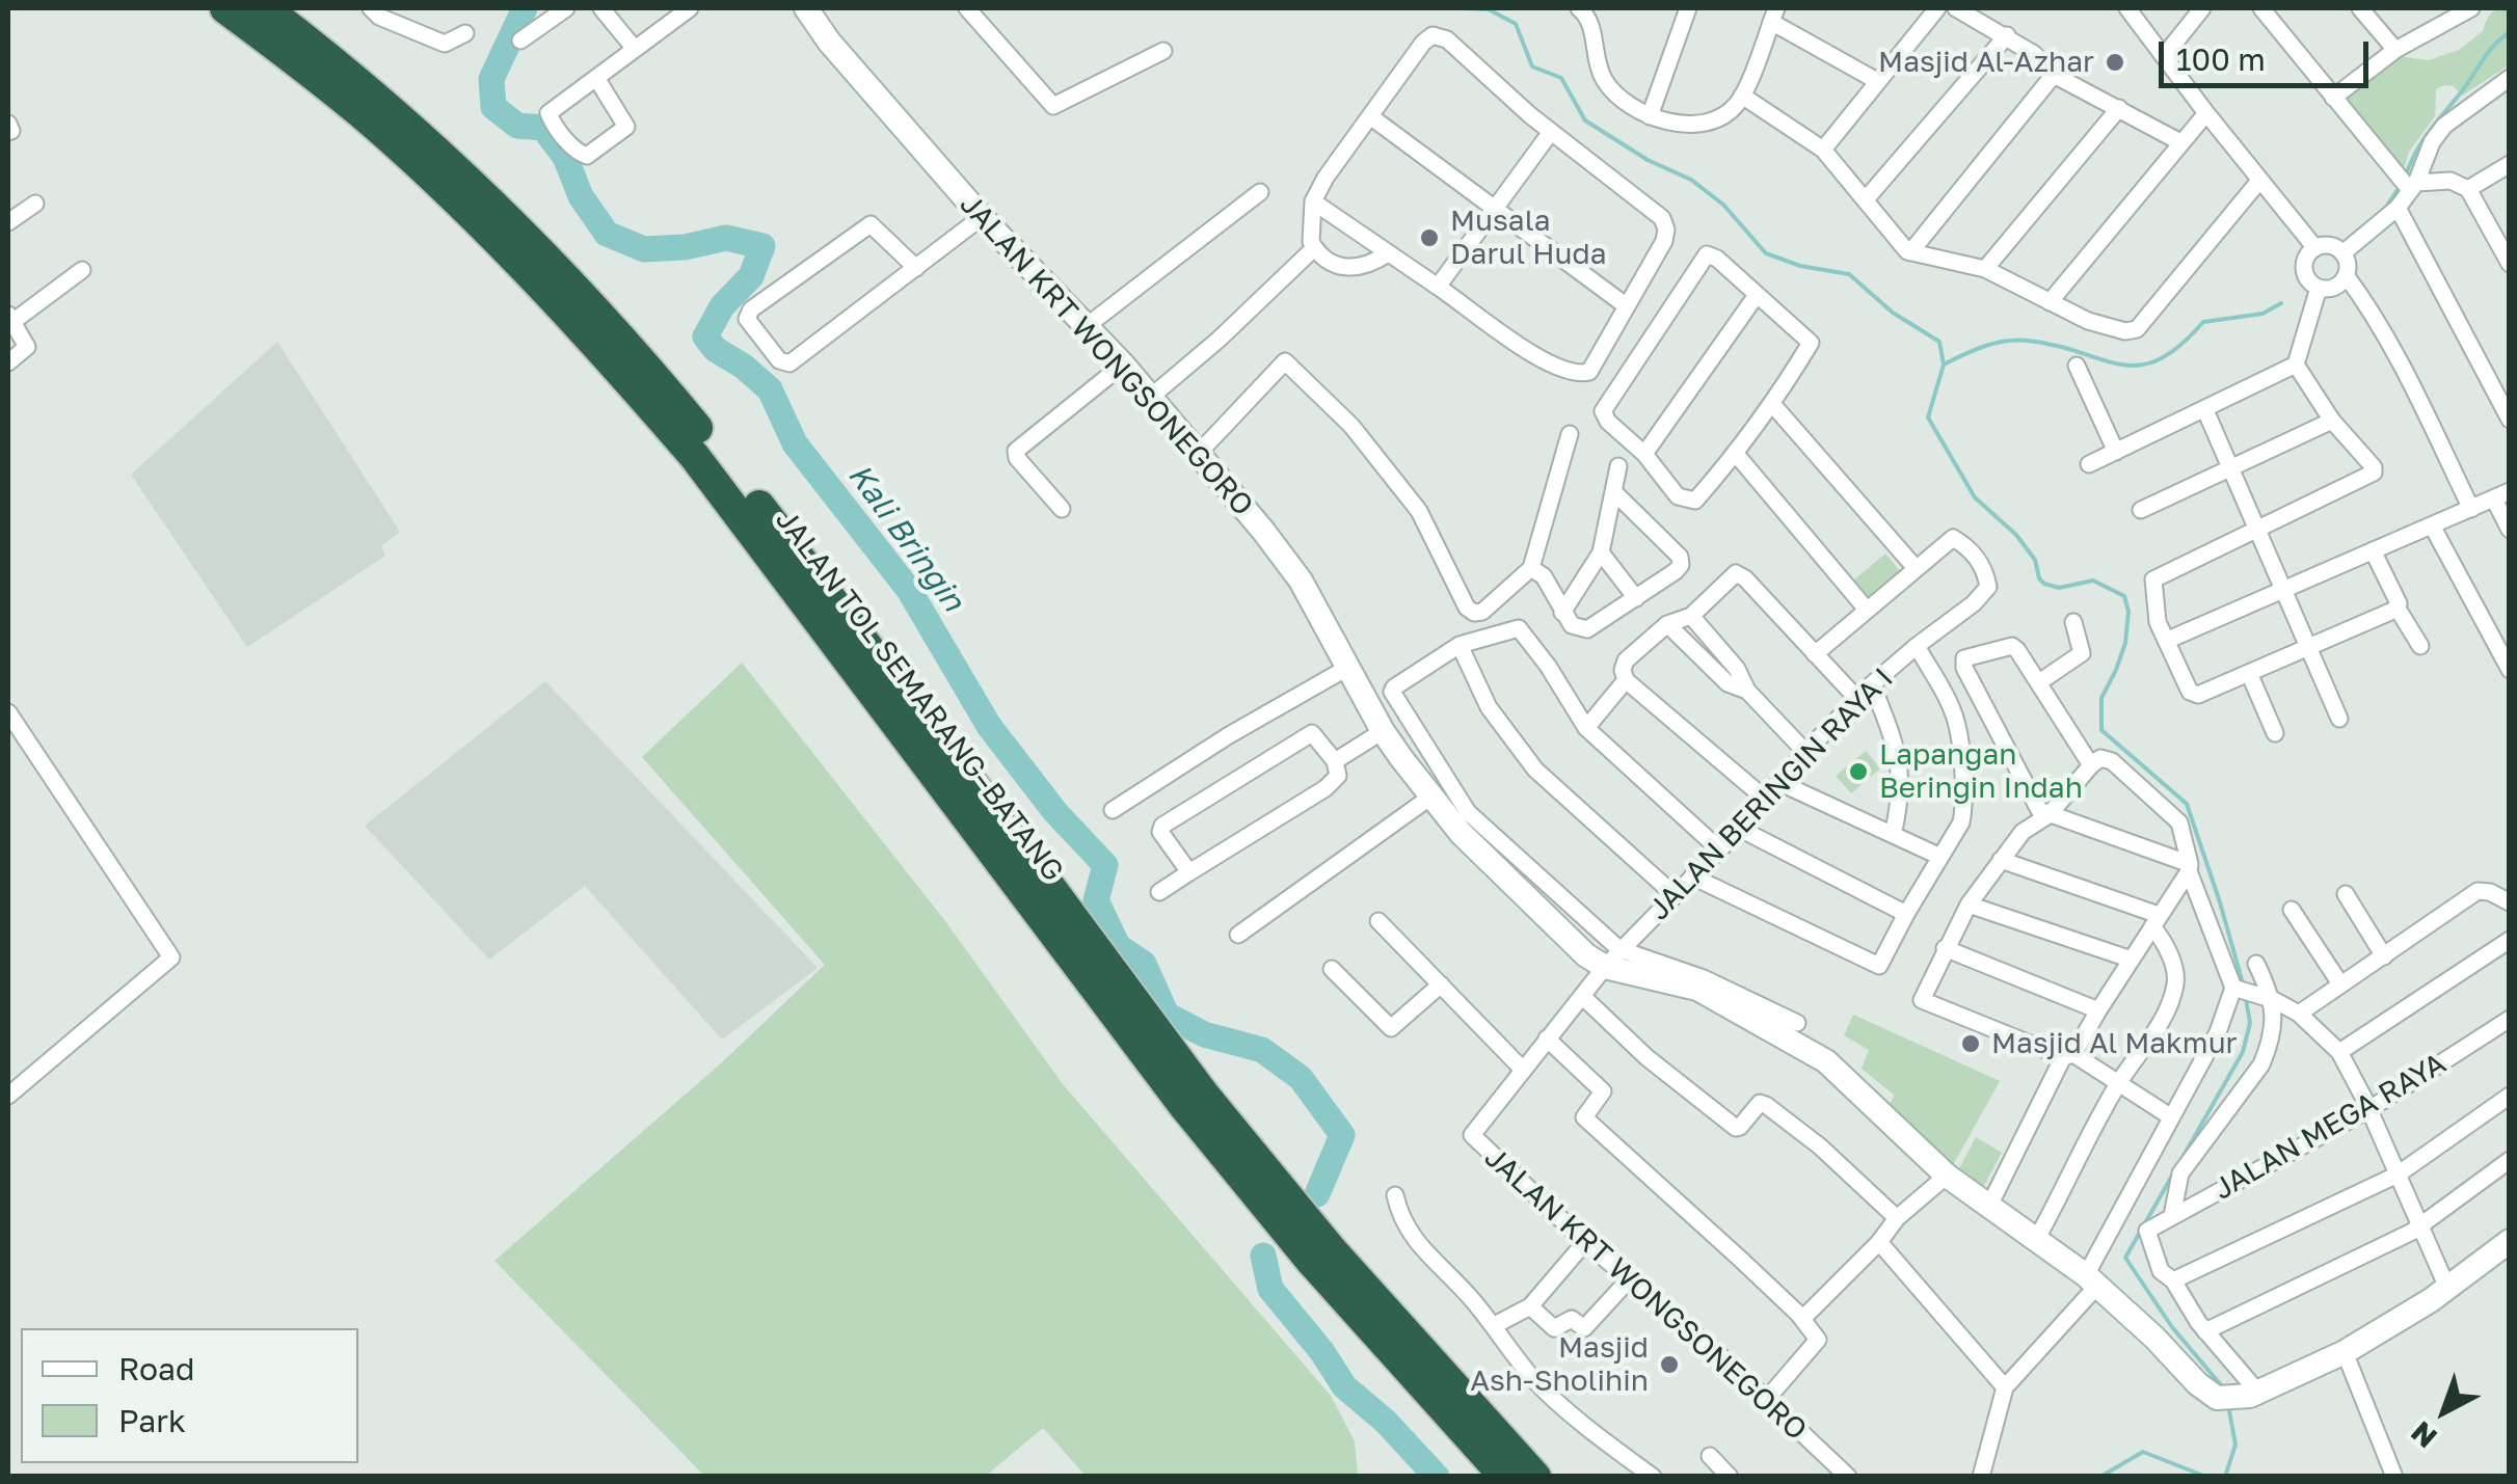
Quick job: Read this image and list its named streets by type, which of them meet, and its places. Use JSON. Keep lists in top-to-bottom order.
{
  "streets": {
    "highway": ["JALAN TOL SEMARANG–BATANG"],
    "street": ["JALAN KRT WONGSONEGORO", "JALAN BERINGIN RAYA I", "JALAN MEGA RAYA"]
  },
  "crossings": [
    ["JALAN KRT WONGSONEGORO", "JALAN BERINGIN RAYA I"]
  ],
  "water": ["Kali Bringin"],
  "places": [
    "Masjid Al-Azhar",
    "Musala Darul Huda",
    "Lapangan Beringin Indah",
    "Masjid Al Makmur",
    "Masjid Ash-Sholihin"
  ],
  "legend": ["Road", "Park"],
  "scale_bar": "100 m",
  "north": "bottom left"
}
